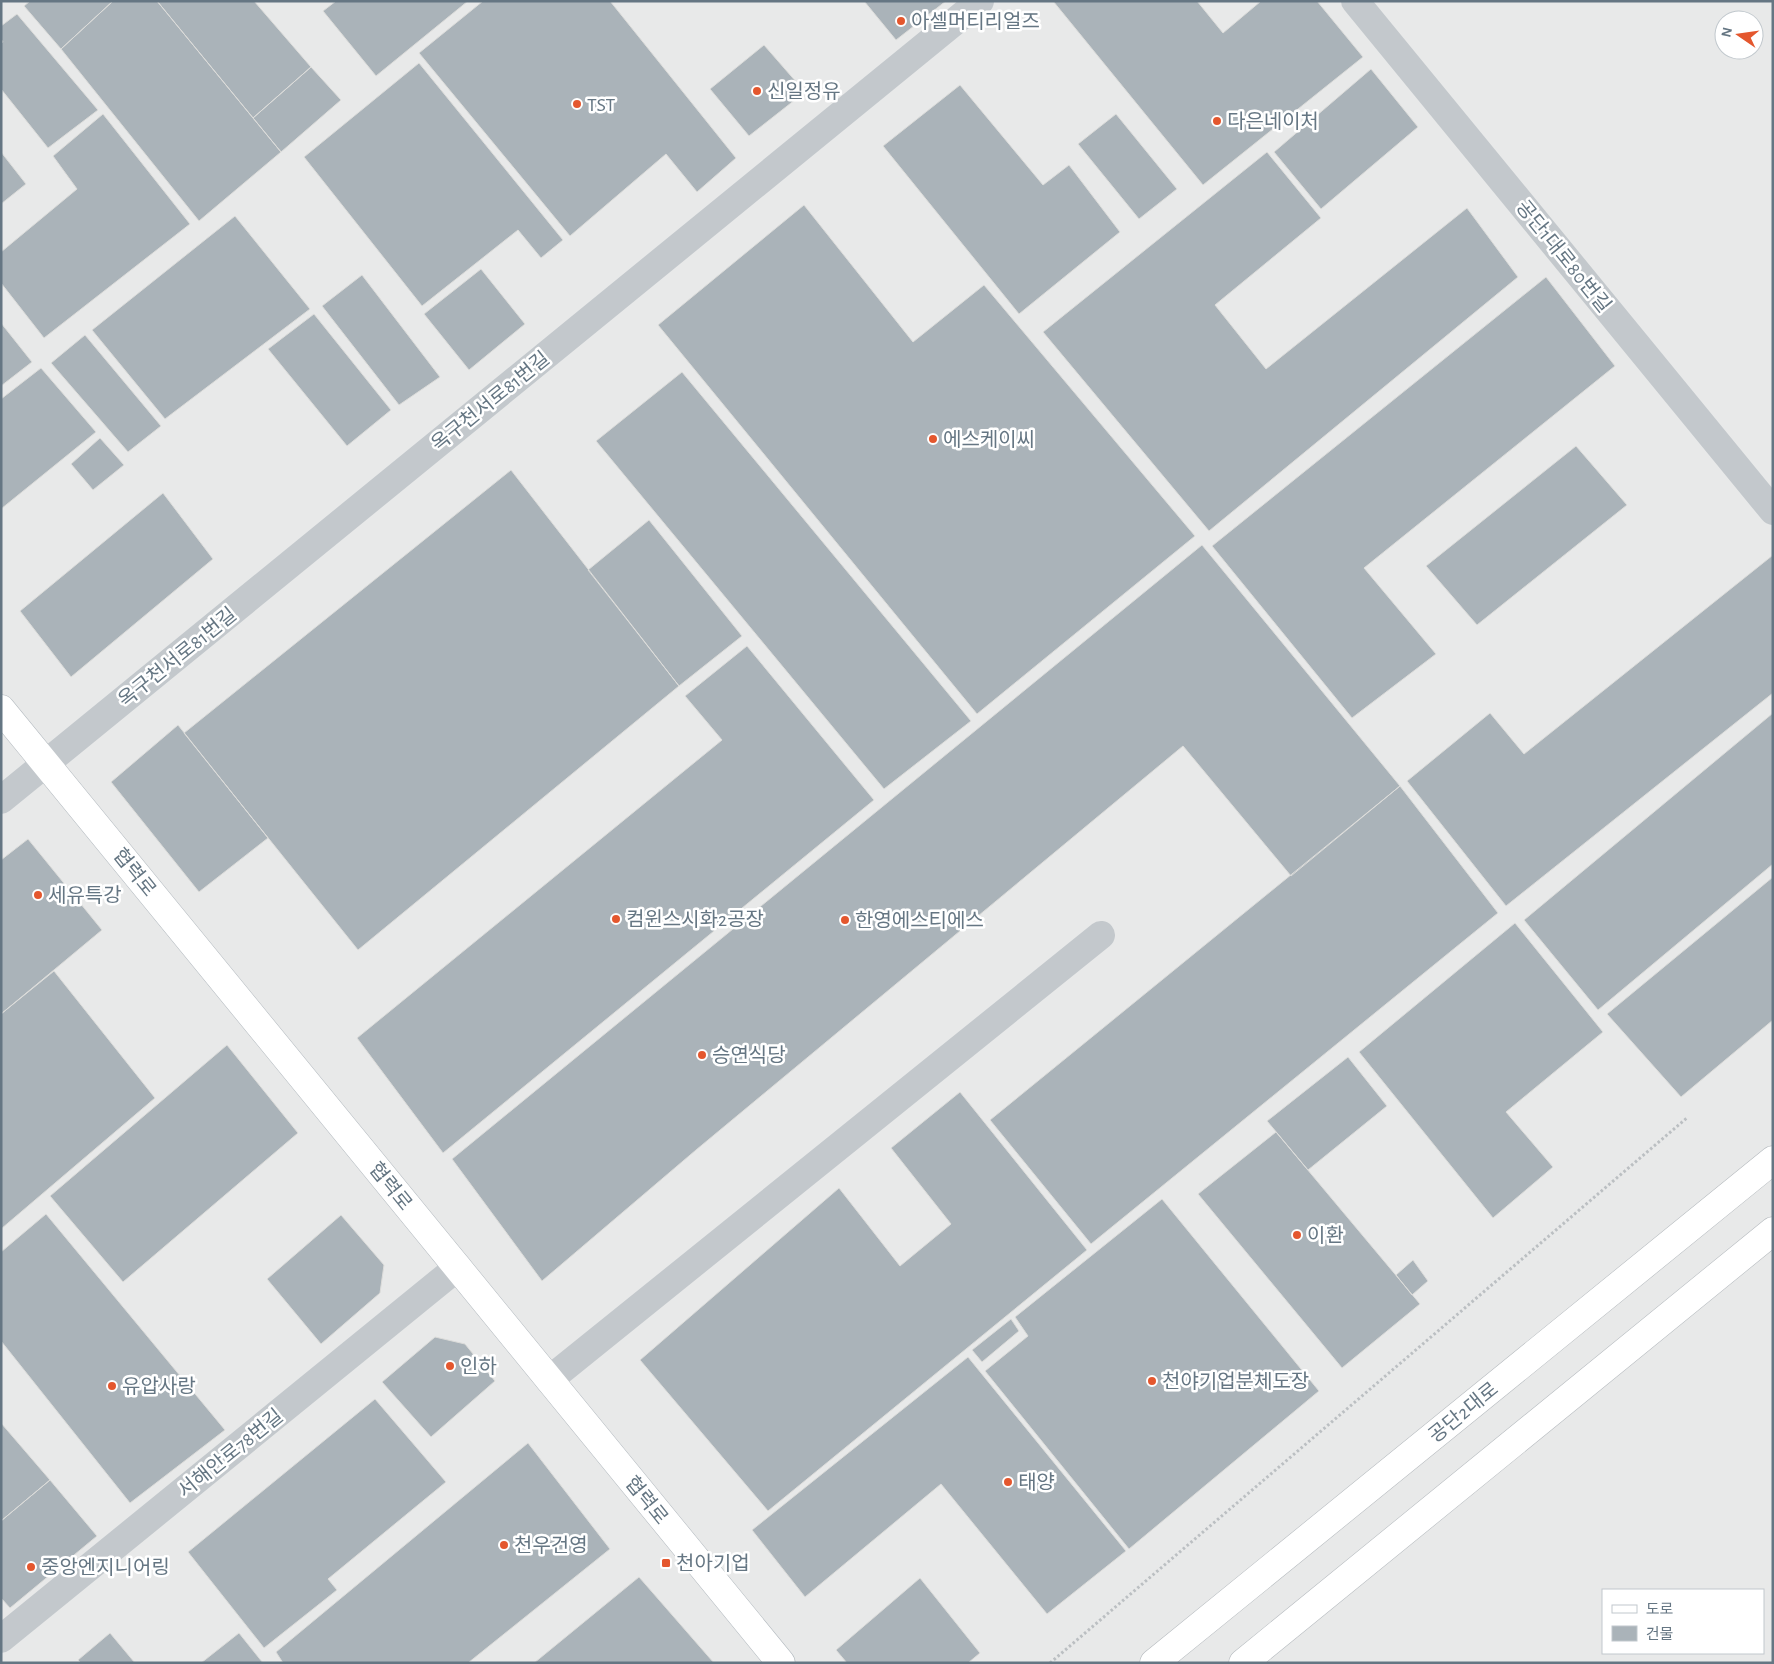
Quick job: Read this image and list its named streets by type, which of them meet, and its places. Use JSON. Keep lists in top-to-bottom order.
{
  "streets": {
    "main road": ["협력로", "공단2대로"],
    "street": ["공단1대로80번길", "옥구천서로81번길", "서해안로78번길"]
  },
  "crossings": [
    ["옥구천서로81번길", "협력로"],
    ["협력로", "서해안로78번길"]
  ],
  "places": {
    "other": [
      "아셀머티리얼즈",
      "신일정유",
      "TST",
      "다은네이처",
      "에스케이씨",
      "세유특강",
      "컴윈스시화2공장",
      "한영에스티에스",
      "승연식당",
      "이환",
      "인하",
      "천야기업분체도장",
      "유압사랑",
      "태양",
      "천우건영",
      "중앙엔지니어링"
    ],
    "transit": ["천아기업"]
  },
  "legend": ["도로", "건물"],
  "north": "left"
}
